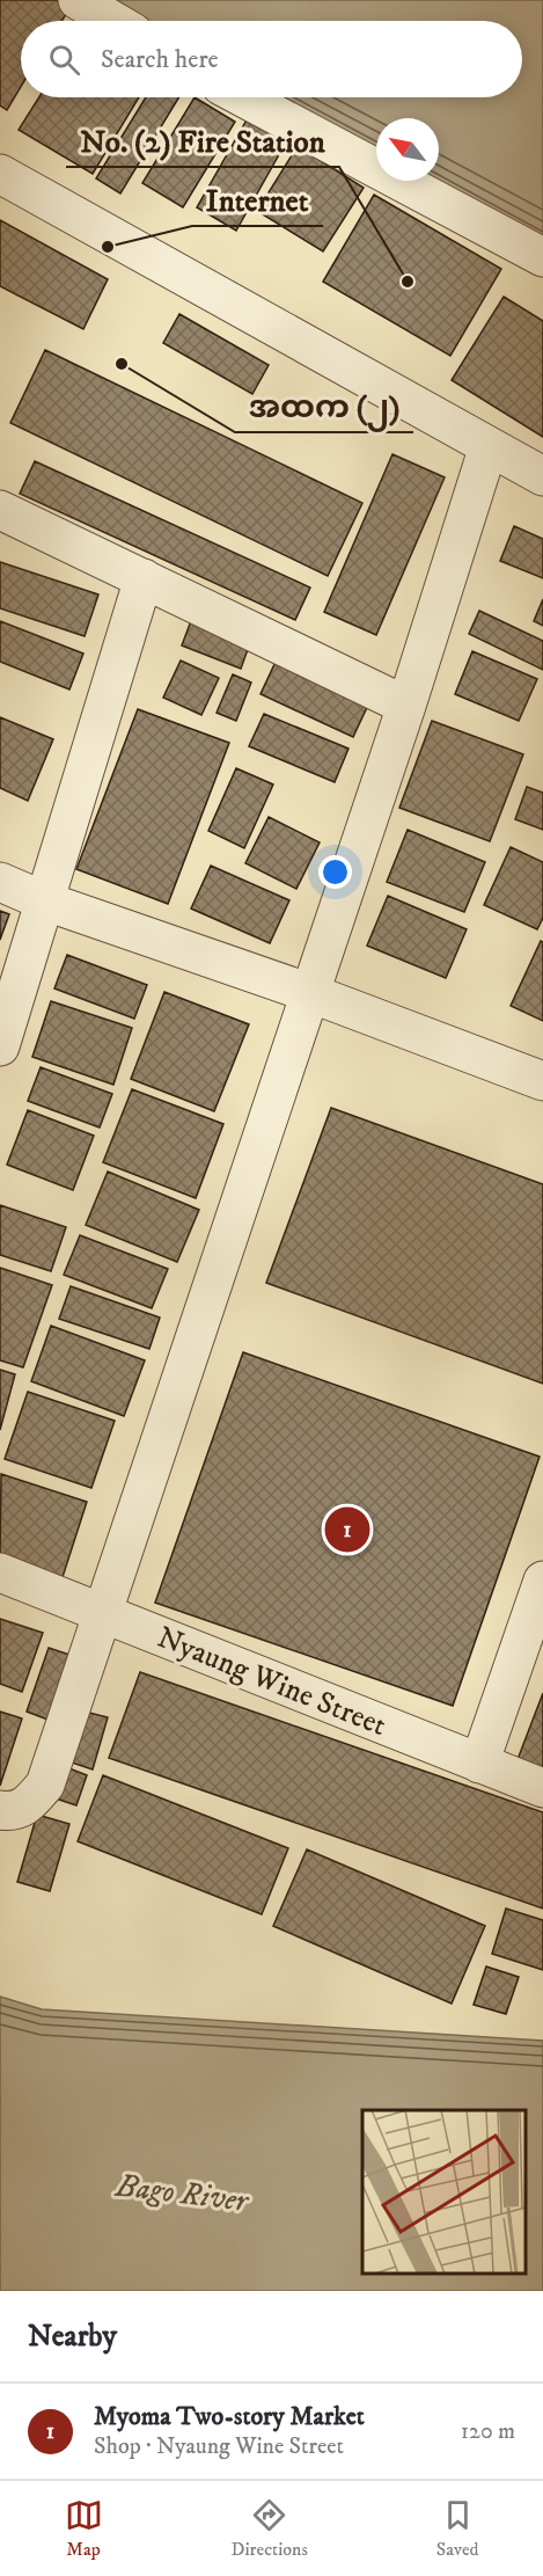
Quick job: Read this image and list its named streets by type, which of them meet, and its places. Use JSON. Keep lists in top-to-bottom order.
{
  "streets": {
    "street": ["Nyaung Wine Street"]
  },
  "water": ["Bago River"],
  "places": ["Internet", "No. (2) Fire Station", "အထက (၂)"],
  "north": "top left",
  "page": {
    "search": "Search here",
    "pins": "1",
    "heading": "Nearby",
    "list": [
      {
        "mark": "1",
        "name": "Myoma Two-story Market",
        "note": "Shop · Nyaung Wine Street",
        "value": "120 m"
      }
    ],
    "nav": ["Map", "Directions", "Saved"]
  }
}
